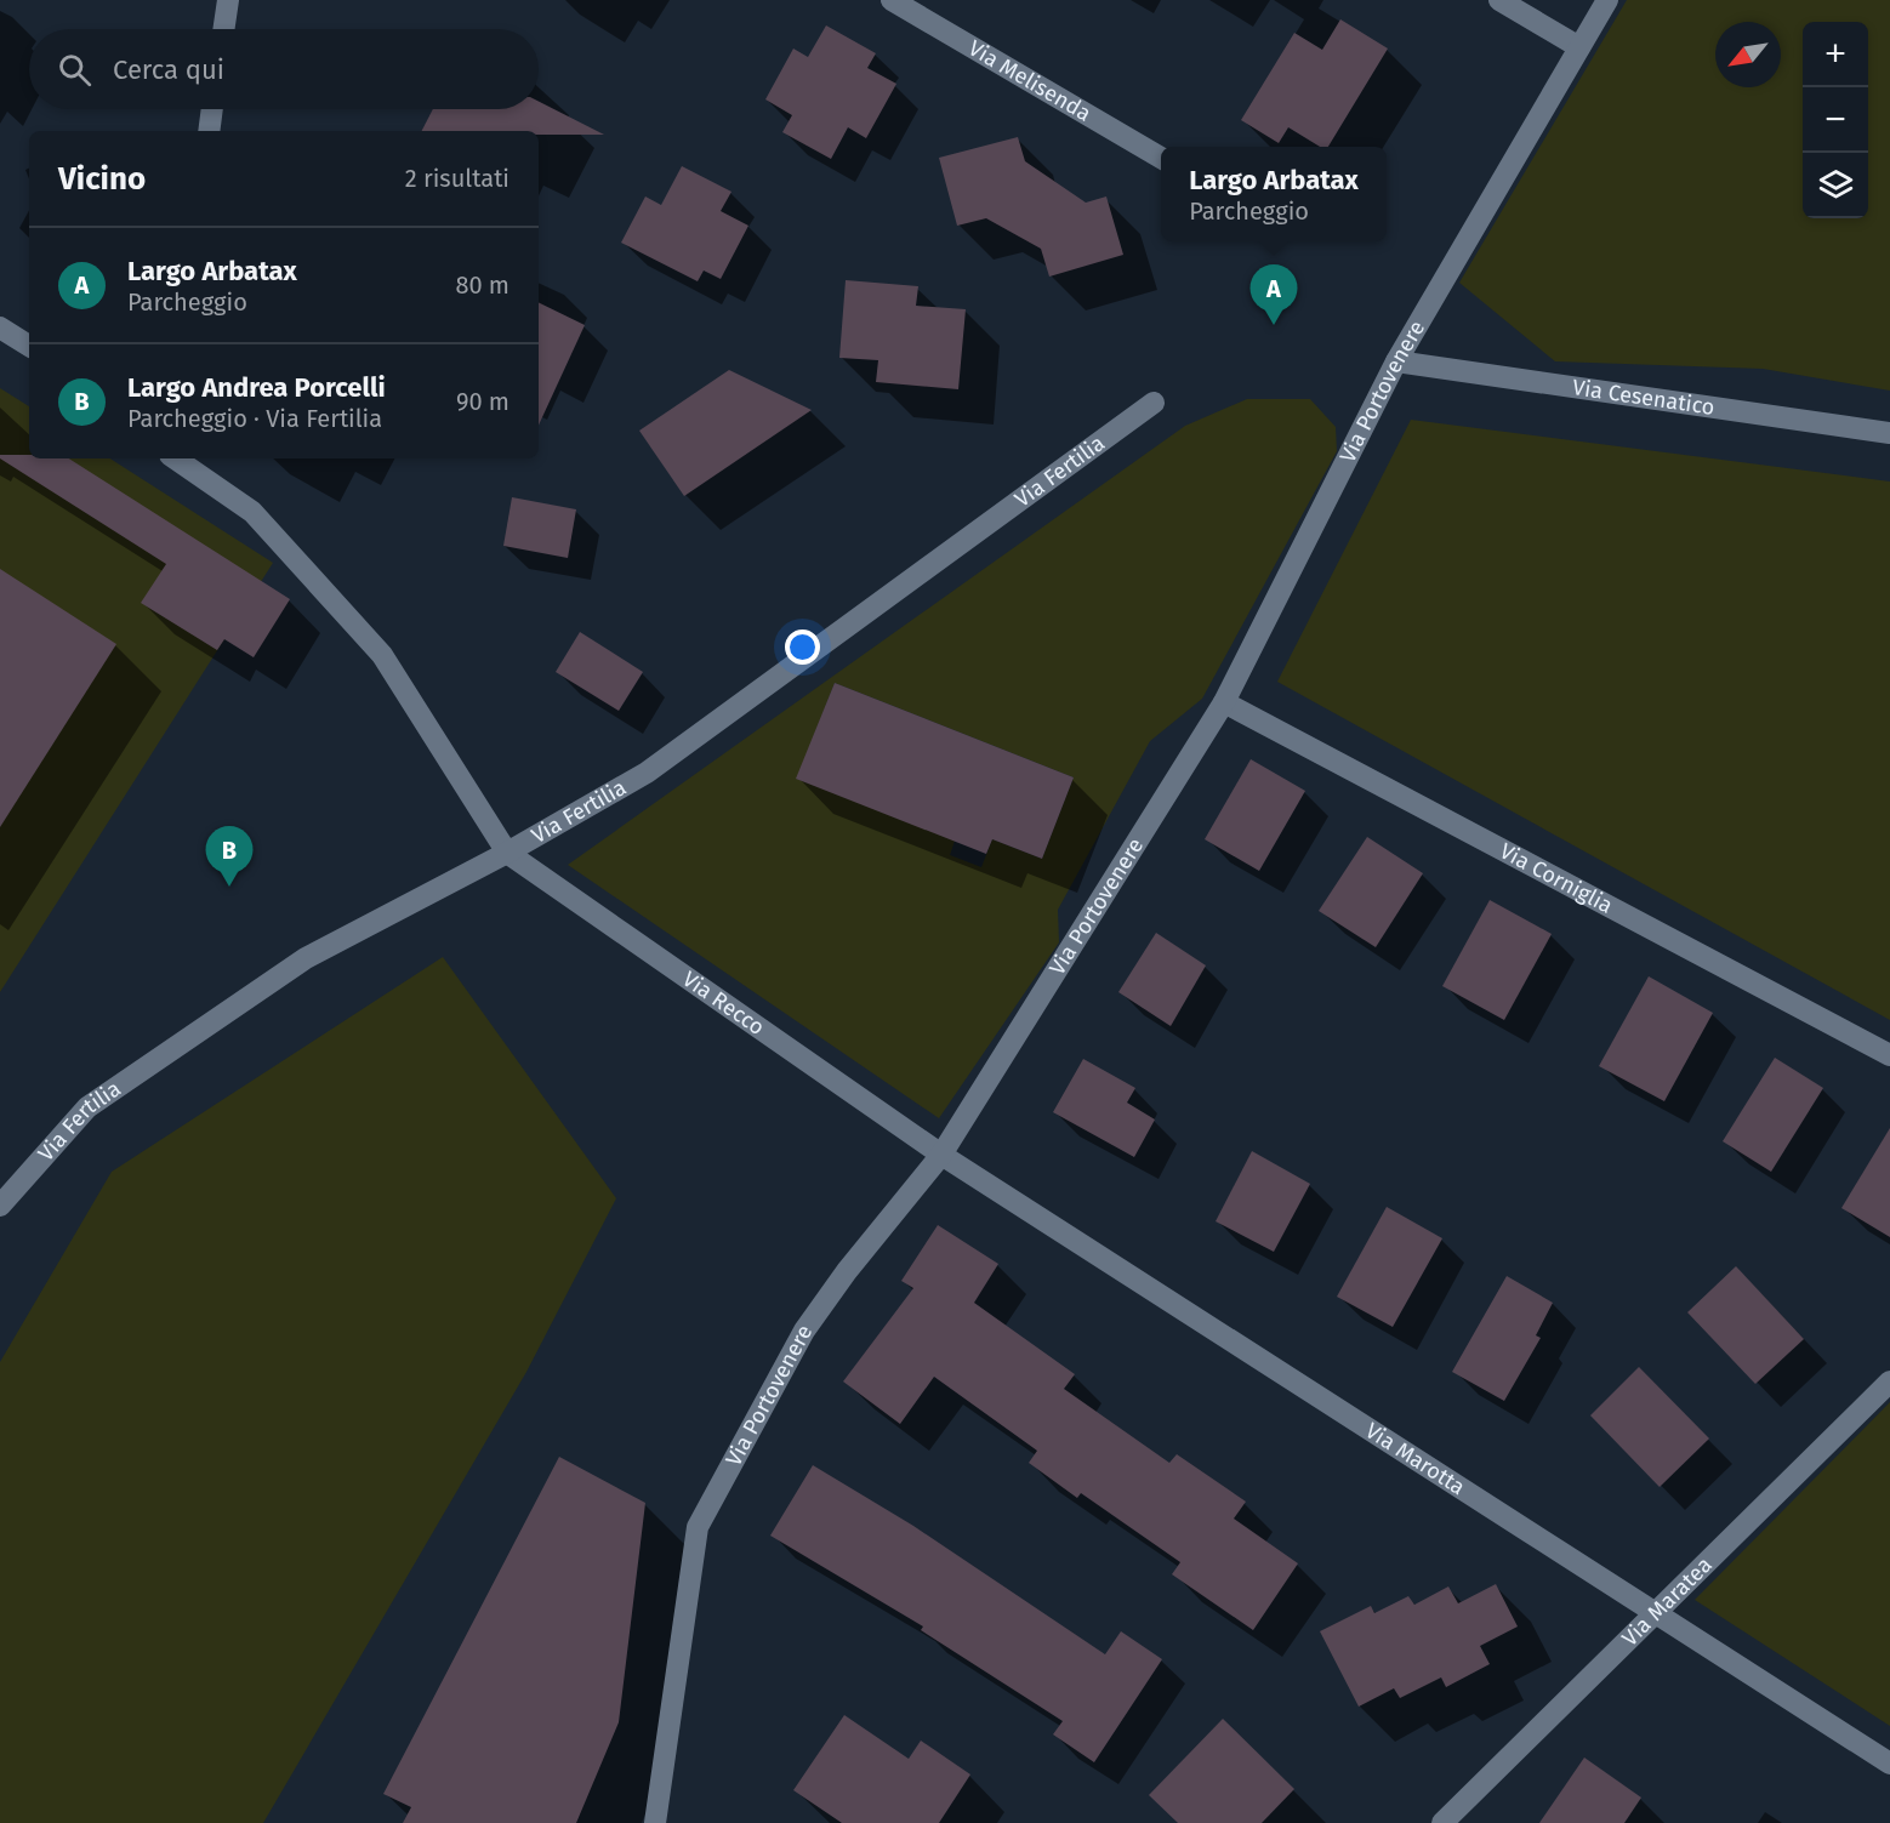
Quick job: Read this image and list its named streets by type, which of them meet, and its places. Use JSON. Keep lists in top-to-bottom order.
{
  "streets": {
    "street": [
      "Via Melisenda",
      "Via Portovenere",
      "Via Cesenatico",
      "Via Fertilia",
      "Via Corniglia",
      "Via Recco",
      "Via Marotta",
      "Via Maratea"
    ]
  },
  "crossings": [
    ["Via Portovenere", "Via Cesenatico"],
    ["Via Portovenere", "Via Corniglia"],
    ["Via Portovenere", "Via Recco"],
    ["Via Portovenere", "Via Marotta"],
    ["Via Fertilia", "Via Recco"],
    ["Via Recco", "Via Marotta"],
    ["Via Marotta", "Via Maratea"]
  ],
  "north": "bottom left",
  "page": {
    "map_buttons": ["+", "−"],
    "search": "Cerca qui",
    "heading": ["Vicino", "2 risultati"],
    "popup": ["Largo Arbatax", "Parcheggio"],
    "list": [
      {
        "mark": "A",
        "name": "Largo Arbatax",
        "note": "Parcheggio",
        "value": "80 m"
      },
      {
        "mark": "B",
        "name": "Largo Andrea Porcelli",
        "note": "Parcheggio · Via Fertilia",
        "value": "90 m"
      }
    ],
    "pins": ["A", "B"]
  }
}
